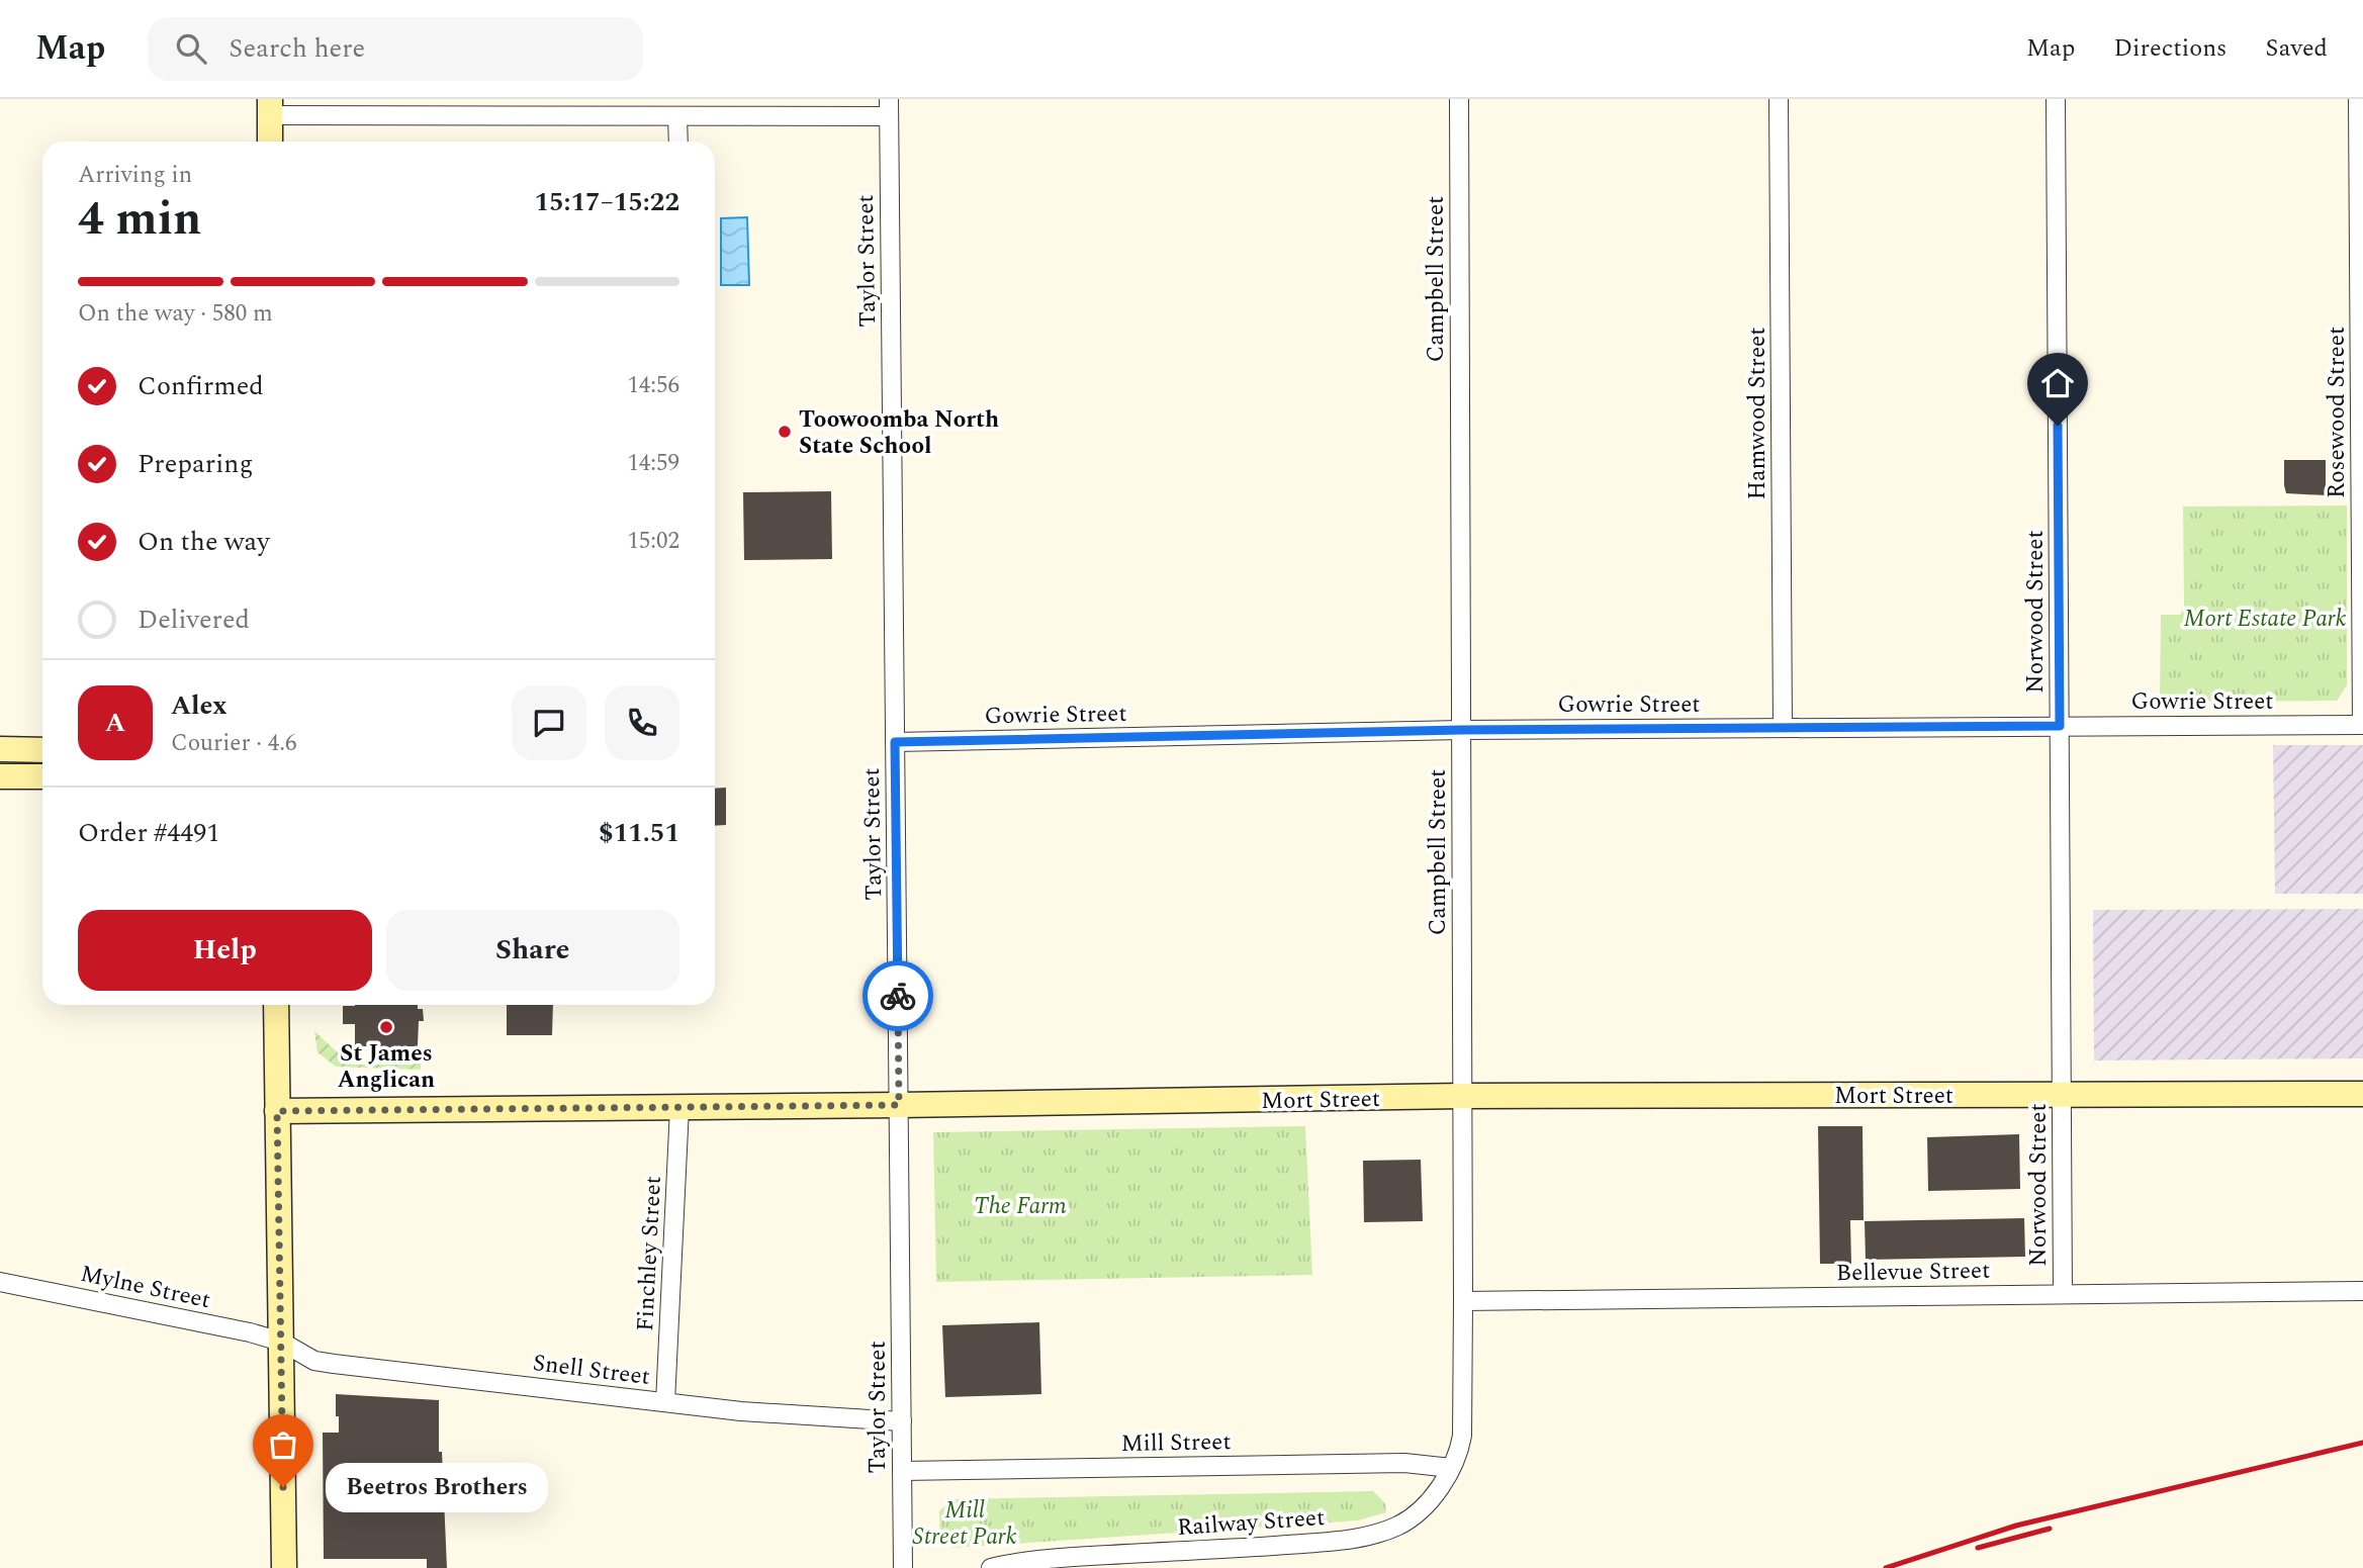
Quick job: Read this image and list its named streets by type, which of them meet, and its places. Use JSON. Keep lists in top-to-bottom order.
{
  "streets": {
    "street": [
      "Taylor Street",
      "Campbell Street",
      "Rosewood Street",
      "Hamwood Street",
      "Norwood Street",
      "Gowrie Street",
      "Mort Street",
      "Finchley Street",
      "Bellevue Street",
      "Mylne Street",
      "Snell Street",
      "Mill Street",
      "Railway Street"
    ]
  },
  "crossings": [
    ["Taylor Street", "Gowrie Street"],
    ["Taylor Street", "Mort Street"],
    ["Taylor Street", "Snell Street"],
    ["Taylor Street", "Mill Street"],
    ["Campbell Street", "Gowrie Street"],
    ["Campbell Street", "Mort Street"],
    ["Campbell Street", "Bellevue Street"],
    ["Campbell Street", "Railway Street"],
    ["Rosewood Street", "Gowrie Street"],
    ["Hamwood Street", "Gowrie Street"],
    ["Norwood Street", "Gowrie Street"],
    ["Norwood Street", "Mort Street"],
    ["Norwood Street", "Bellevue Street"],
    ["Mort Street", "Finchley Street"],
    ["Finchley Street", "Snell Street"],
    ["Mylne Street", "Snell Street"],
    ["Mill Street", "Railway Street"]
  ],
  "parks": ["Mort Estate Park", "The Farm", "Mill Street Park"],
  "places": ["Toowoomba North State School", "St James Anglican", "Beetros Brothers"],
  "page": {
    "header": "Map",
    "search": "Search here",
    "nav": ["Map", "Directions", "Saved"],
    "heading": ["4 min", "Arriving in", "15:17–15:22"],
    "panel": [
      "Alex",
      "Courier · 4.6",
      "Order #4491",
      "$11.51"
    ],
    "bar": "On the way · 580 m",
    "list": [
      ["Confirmed", "14:56"],
      ["Preparing", "14:59"],
      ["On the way", "15:02"],
      "Delivered"
    ],
    "round": "A",
    "buttons": ["Help", "Share"],
    "bubble": "Beetros Brothers"
  }
}
